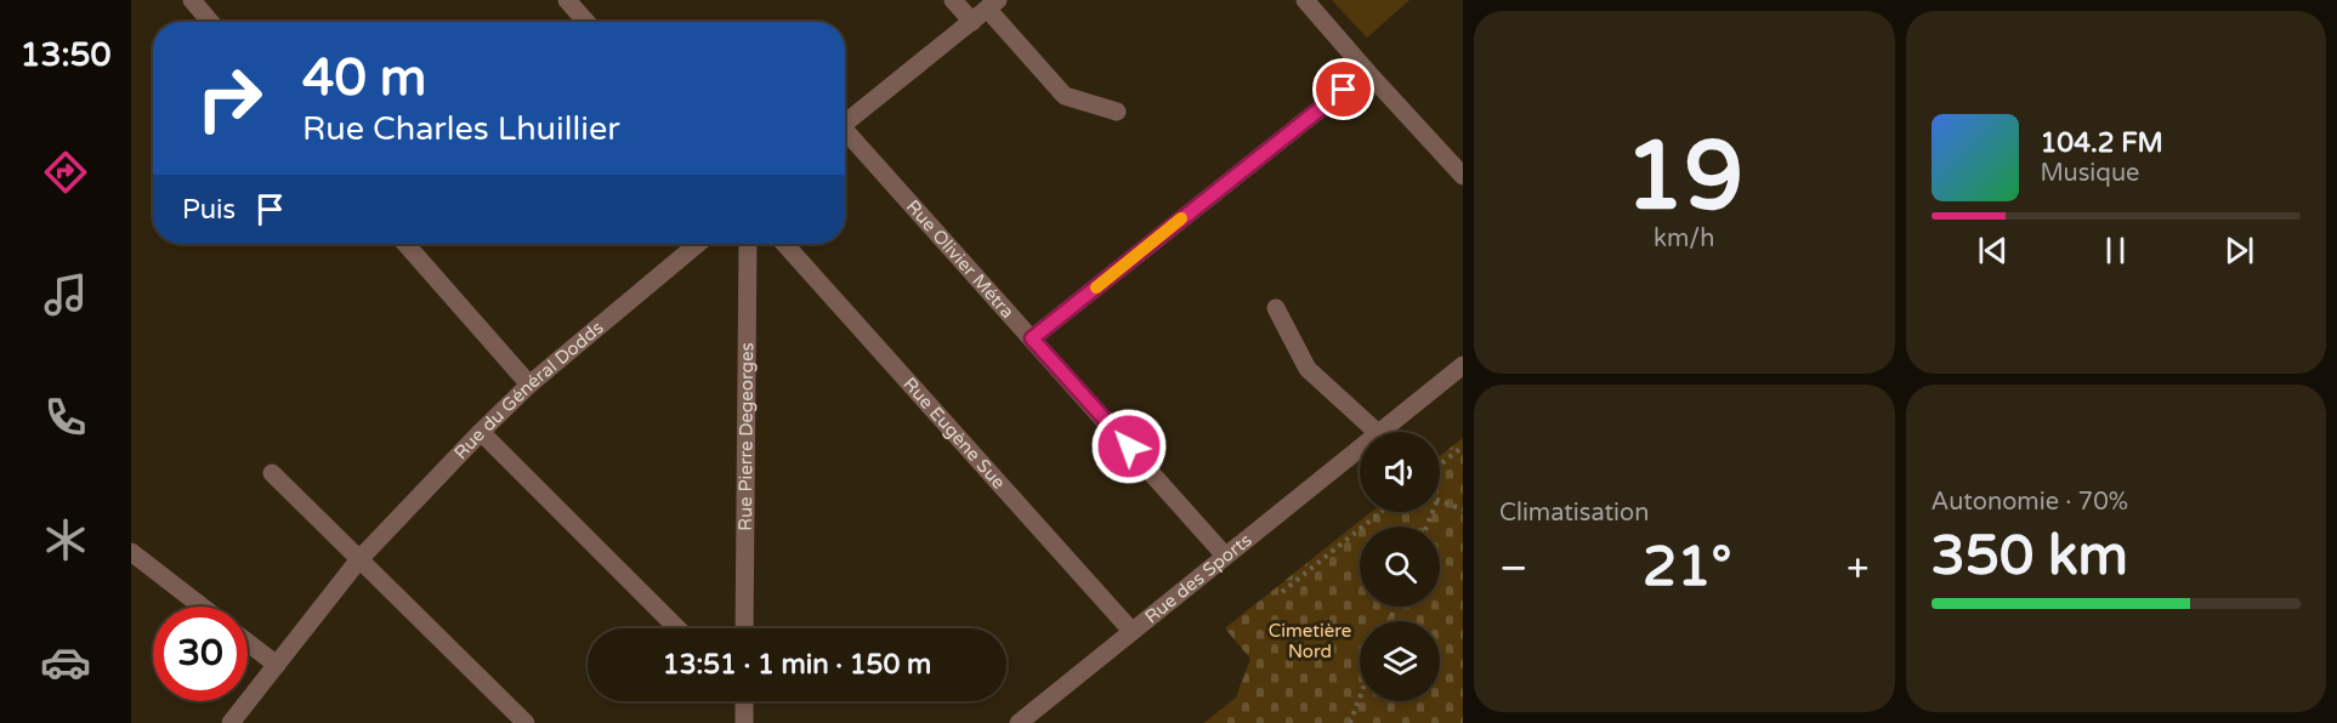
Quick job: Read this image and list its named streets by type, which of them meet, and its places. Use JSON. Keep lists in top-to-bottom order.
{
  "streets": {
    "street": [
      "Rue Olivier Métra",
      "Rue du Général Dodds",
      "Rue Eugène Sue",
      "Rue Pierre Degeorges",
      "Rue des Sports"
    ]
  },
  "crossings": [
    ["Rue Olivier Métra", "Rue des Sports"],
    ["Rue Eugène Sue", "Rue des Sports"]
  ],
  "parks": ["Cimetière Nord"],
  "page": {
    "tabs": "13:50",
    "tile": [
      ["19", "km/h"],
      "Climatisation",
      ["Autonomie · 70%", "350 km"]
    ],
    "turn": ["40 m", "Rue Charles Lhuillier"],
    "song": ["104.2 FM", "Musique"],
    "then": "Puis",
    "heat": ["−", "21°", "+"],
    "limit": "30",
    "trip": "13:51 · 1 min · 150 m"
  }
}
